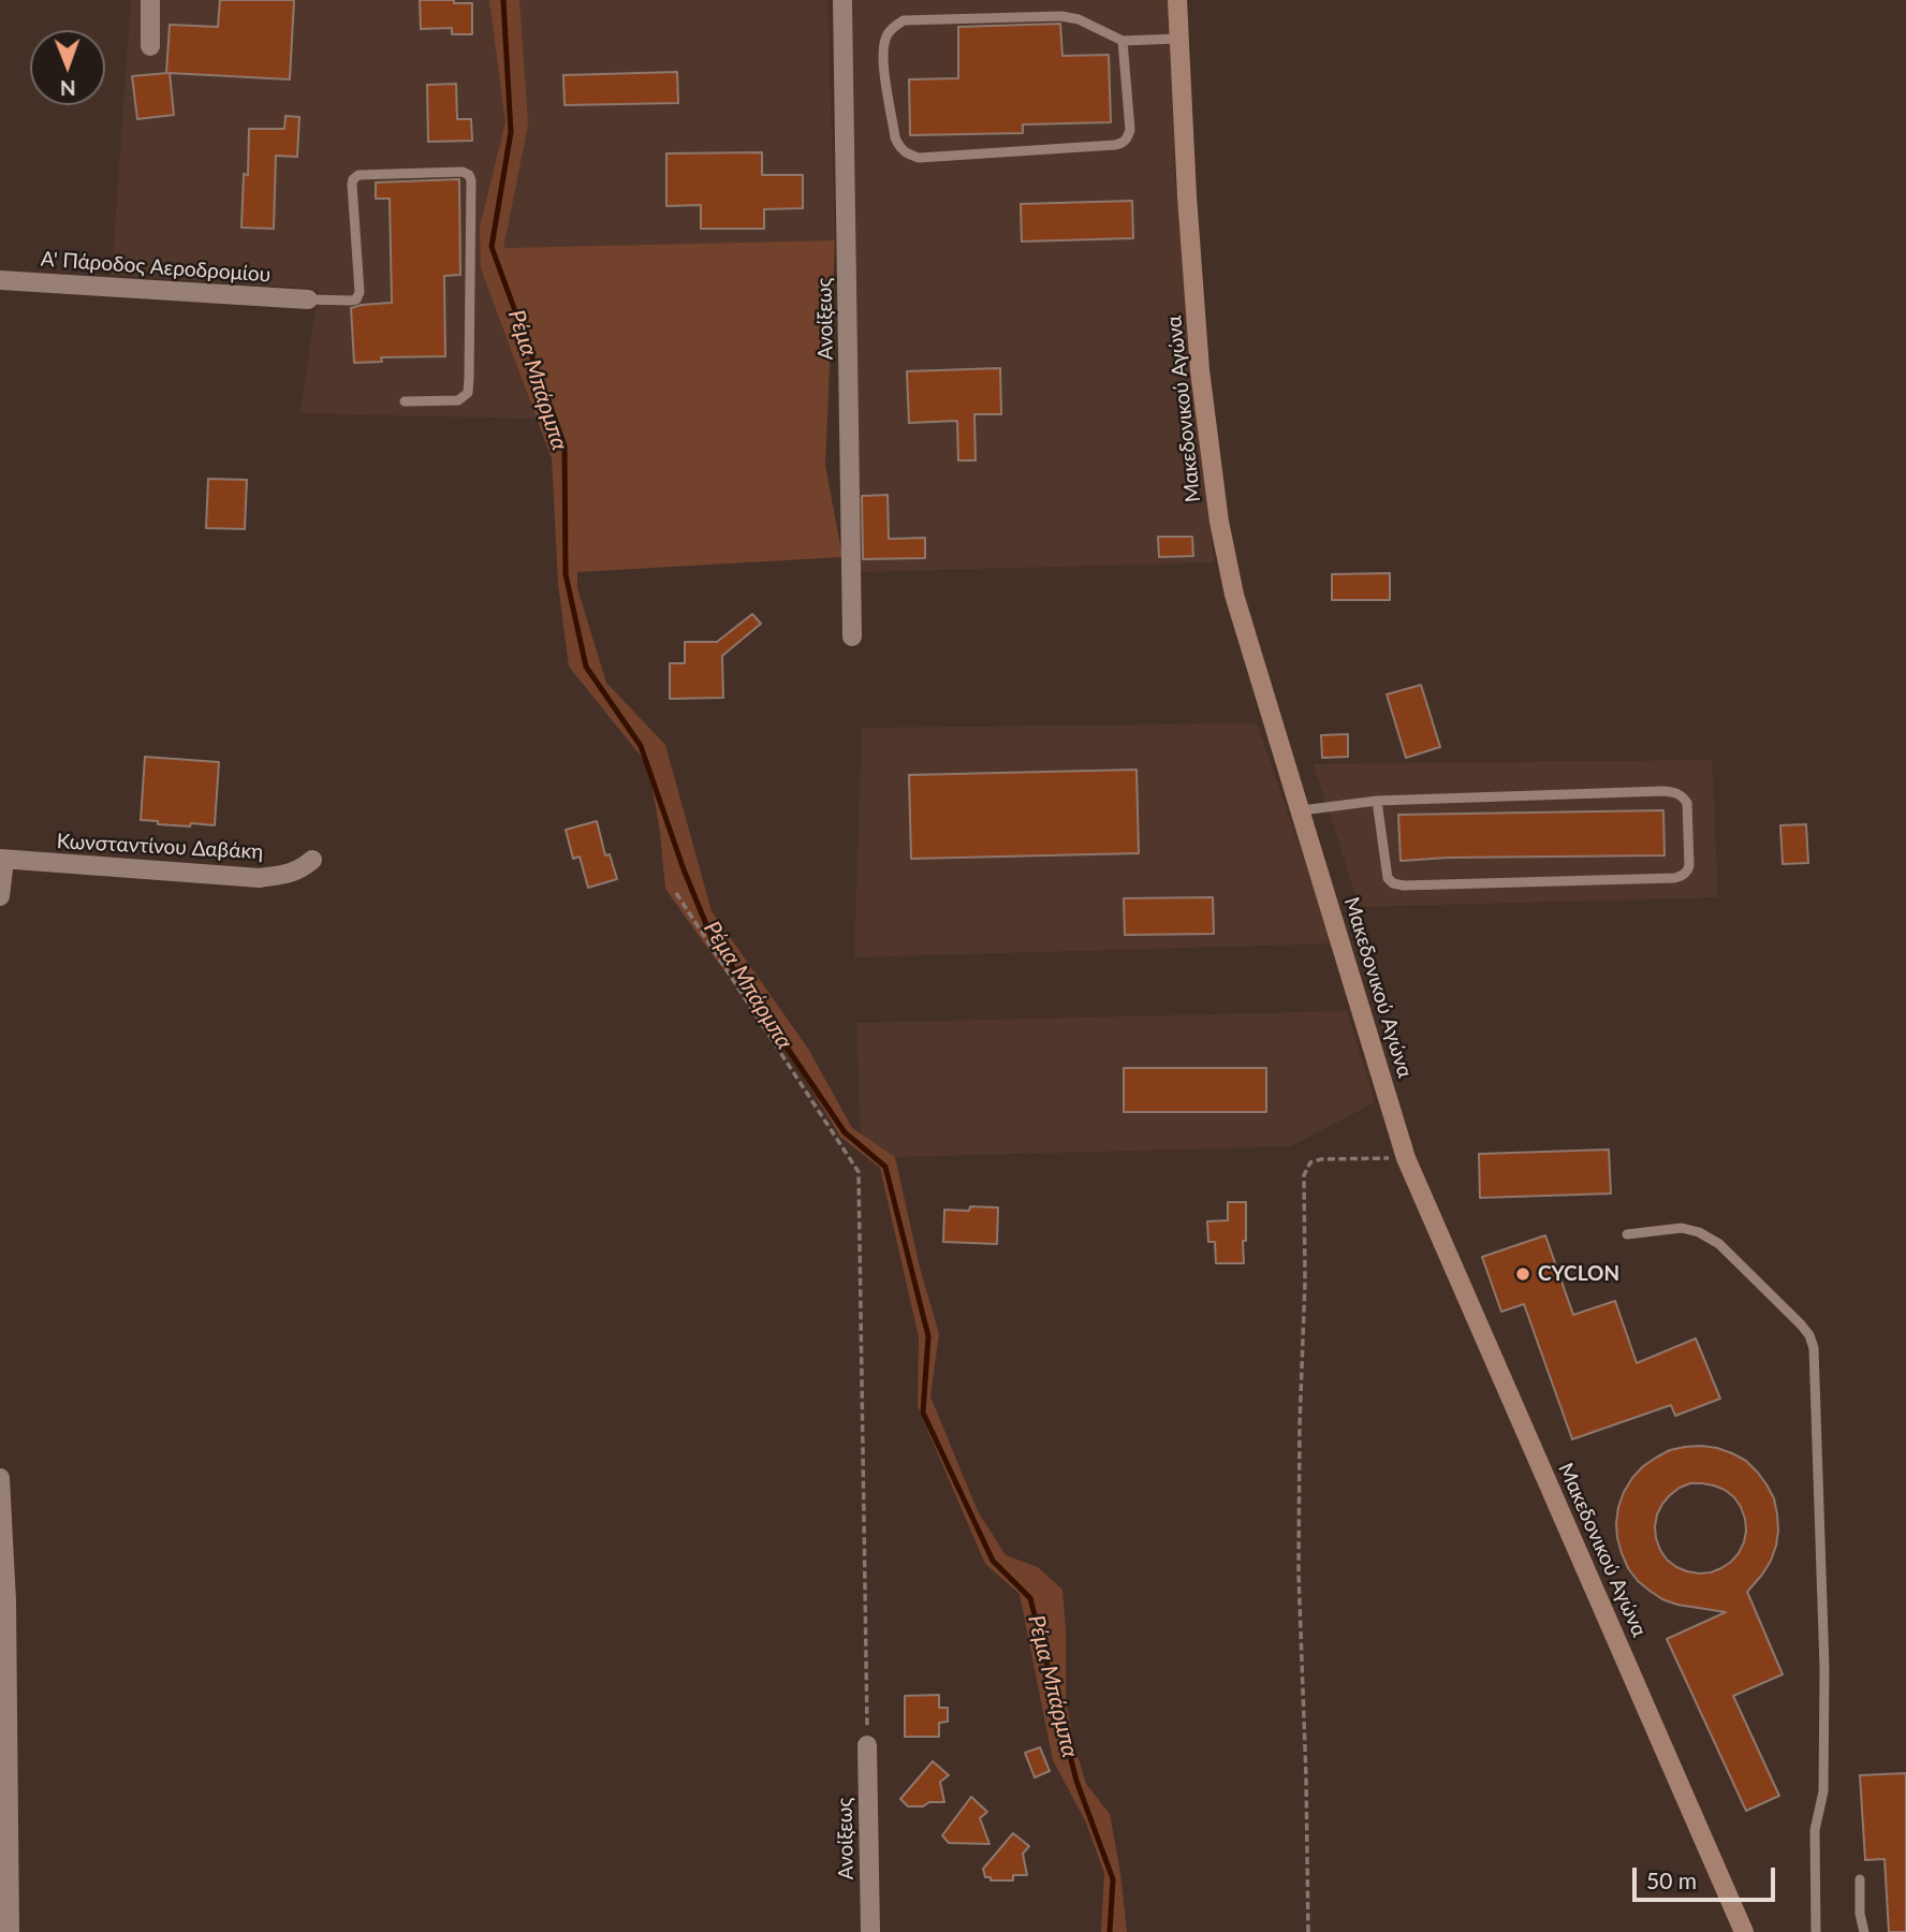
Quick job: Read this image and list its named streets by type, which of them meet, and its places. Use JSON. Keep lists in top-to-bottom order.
{
  "streets": {
    "main road": ["Μακεδονικού Αγώνα"],
    "street": ["Α' Πάροδος Αεροδρομίου", "Ανοίξεως", "Κωνσταντίνου Δαβάκη"]
  },
  "water": ["Ρέμα Μπάρμπα"],
  "places": ["CYCLON"],
  "scale_bar": "50 m",
  "north": "bottom"
}
